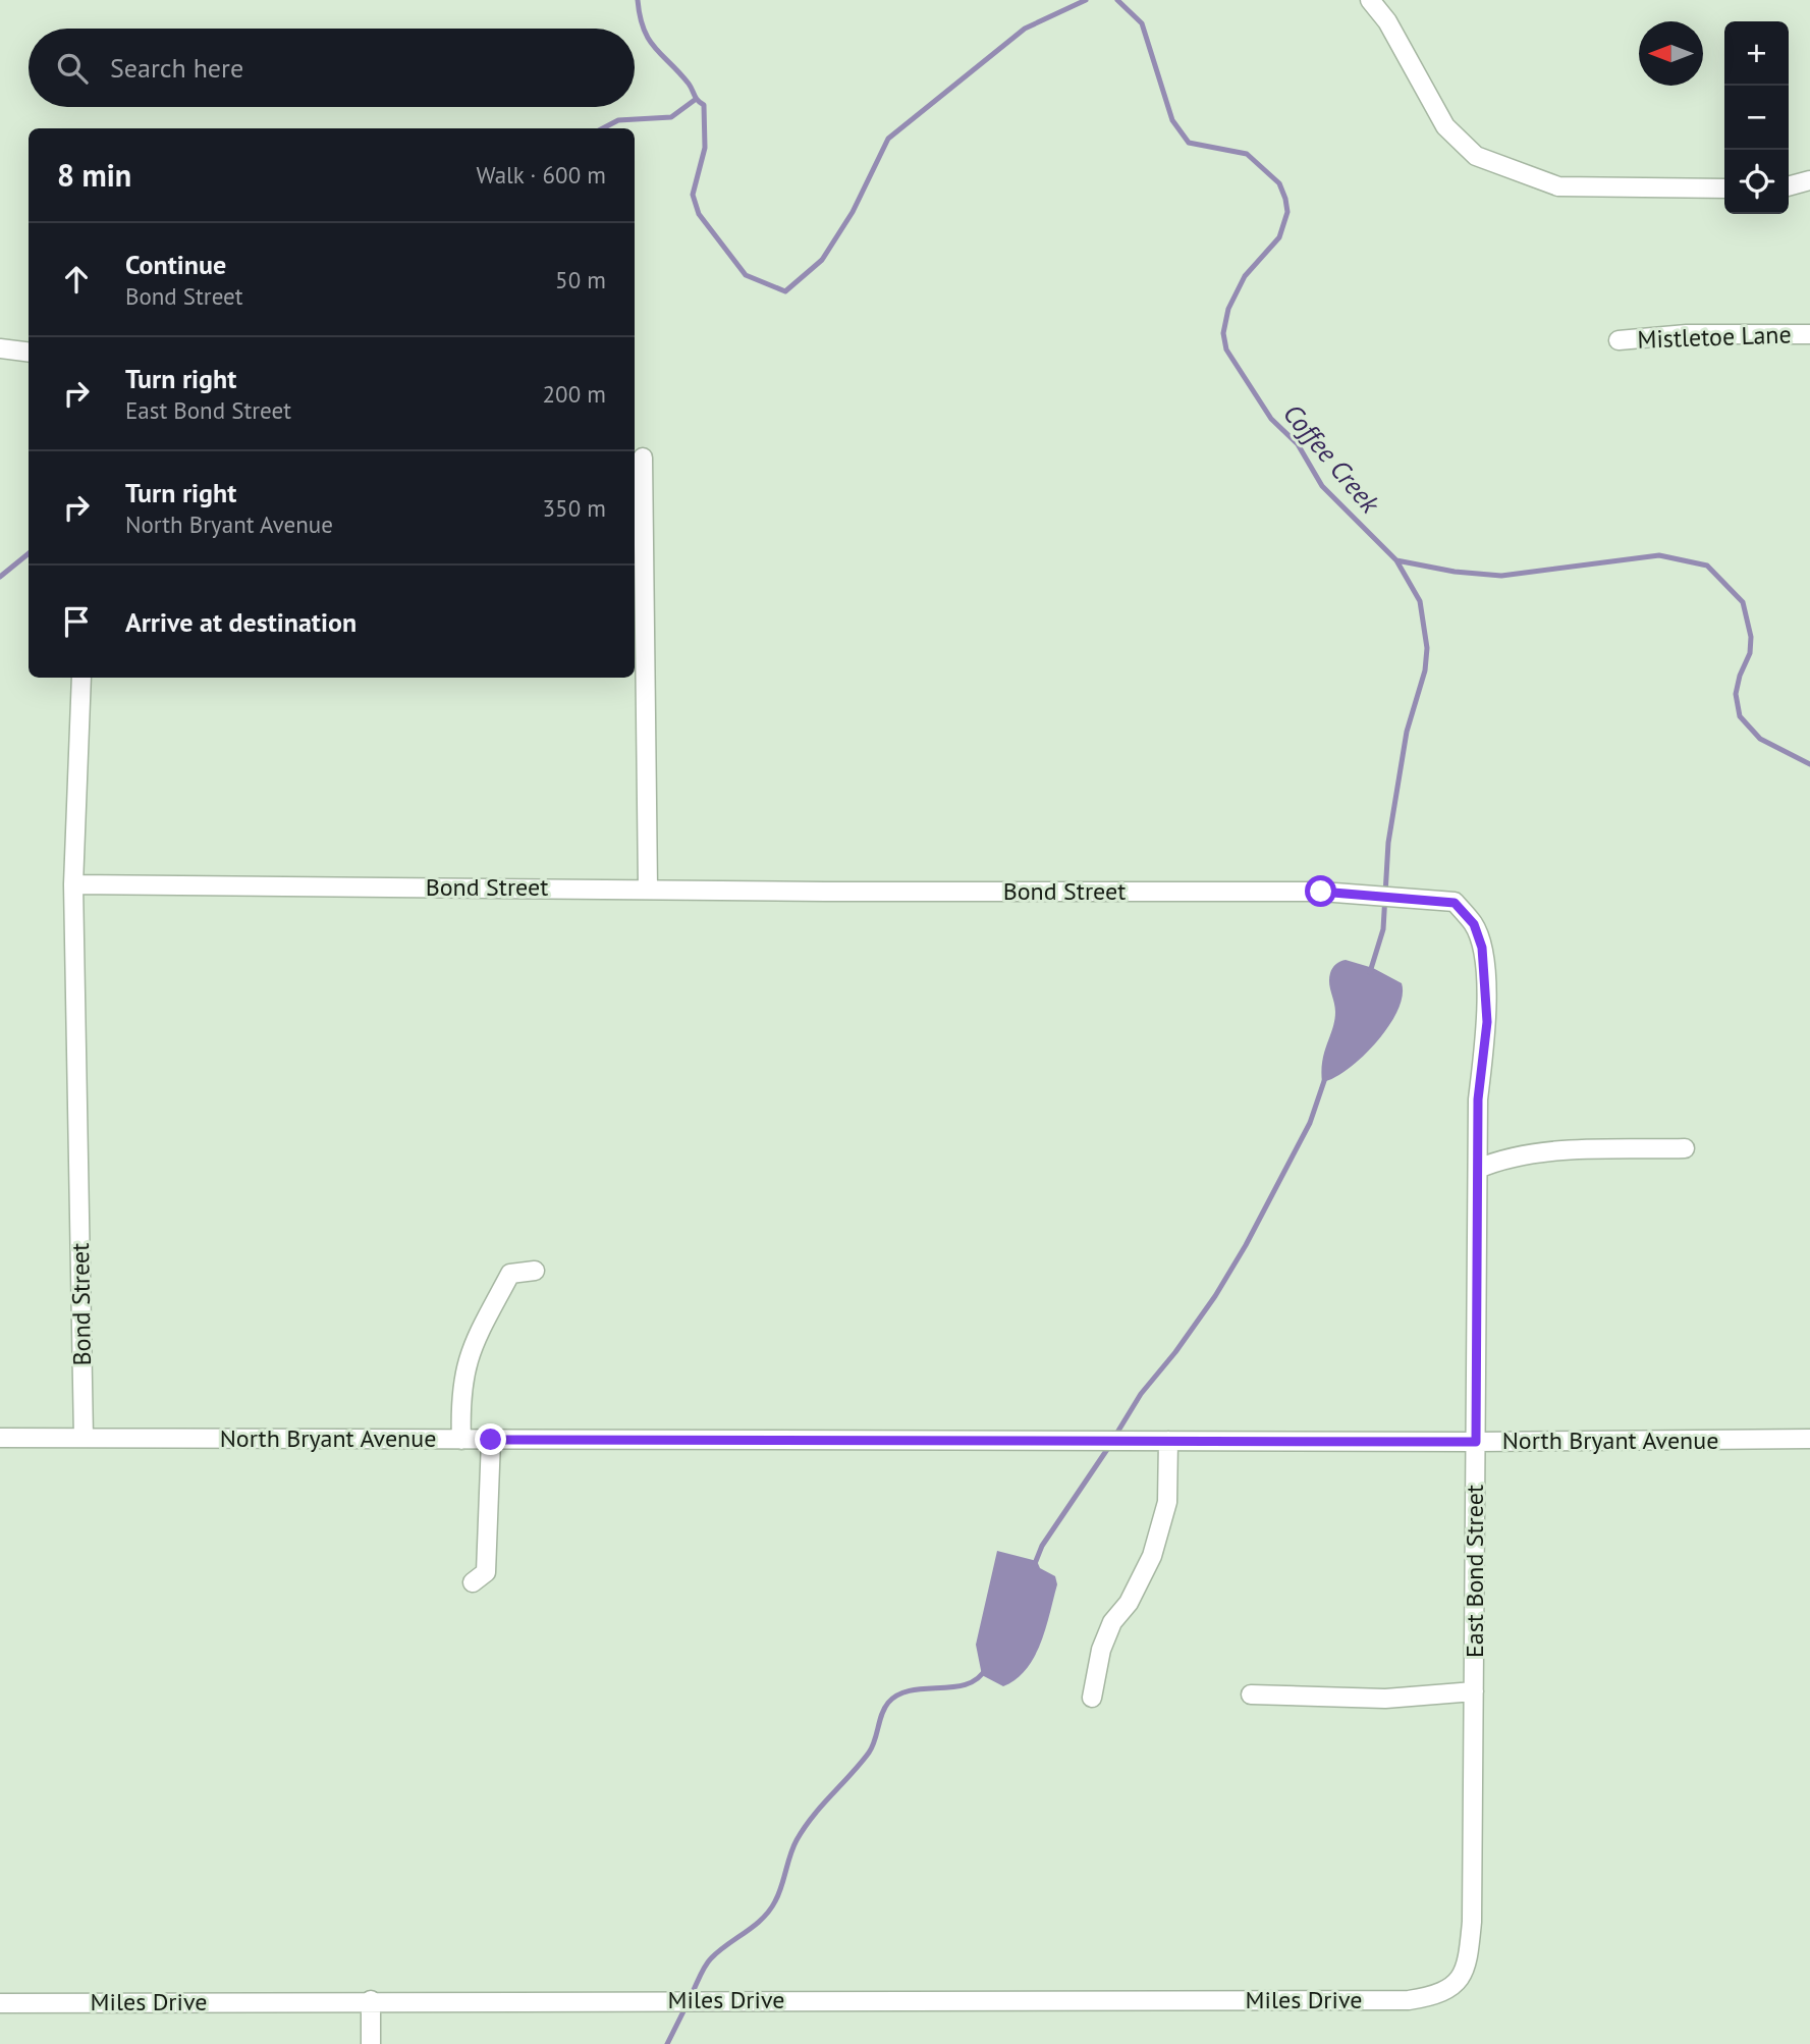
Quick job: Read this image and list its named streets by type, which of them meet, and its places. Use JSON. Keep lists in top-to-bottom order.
{
  "streets": {
    "street": [
      "Mistletoe Lane",
      "Bond Street",
      "North Bryant Avenue",
      "East Bond Street",
      "Miles Drive"
    ]
  },
  "crossings": [
    ["Bond Street", "North Bryant Avenue"],
    ["Bond Street", "East Bond Street"],
    ["North Bryant Avenue", "East Bond Street"],
    ["East Bond Street", "Miles Drive"]
  ],
  "water": ["Coffee Creek"],
  "north": "left",
  "page": {
    "map_buttons": ["+", "−"],
    "search": "Search here",
    "heading": ["8 min", "Walk · 600 m"],
    "list": [
      ["Continue", "Bond Street", "50 m"],
      ["Turn right", "East Bond Street", "200 m"],
      ["Turn right", "North Bryant Avenue", "350 m"],
      "Arrive at destination"
    ]
  }
}
